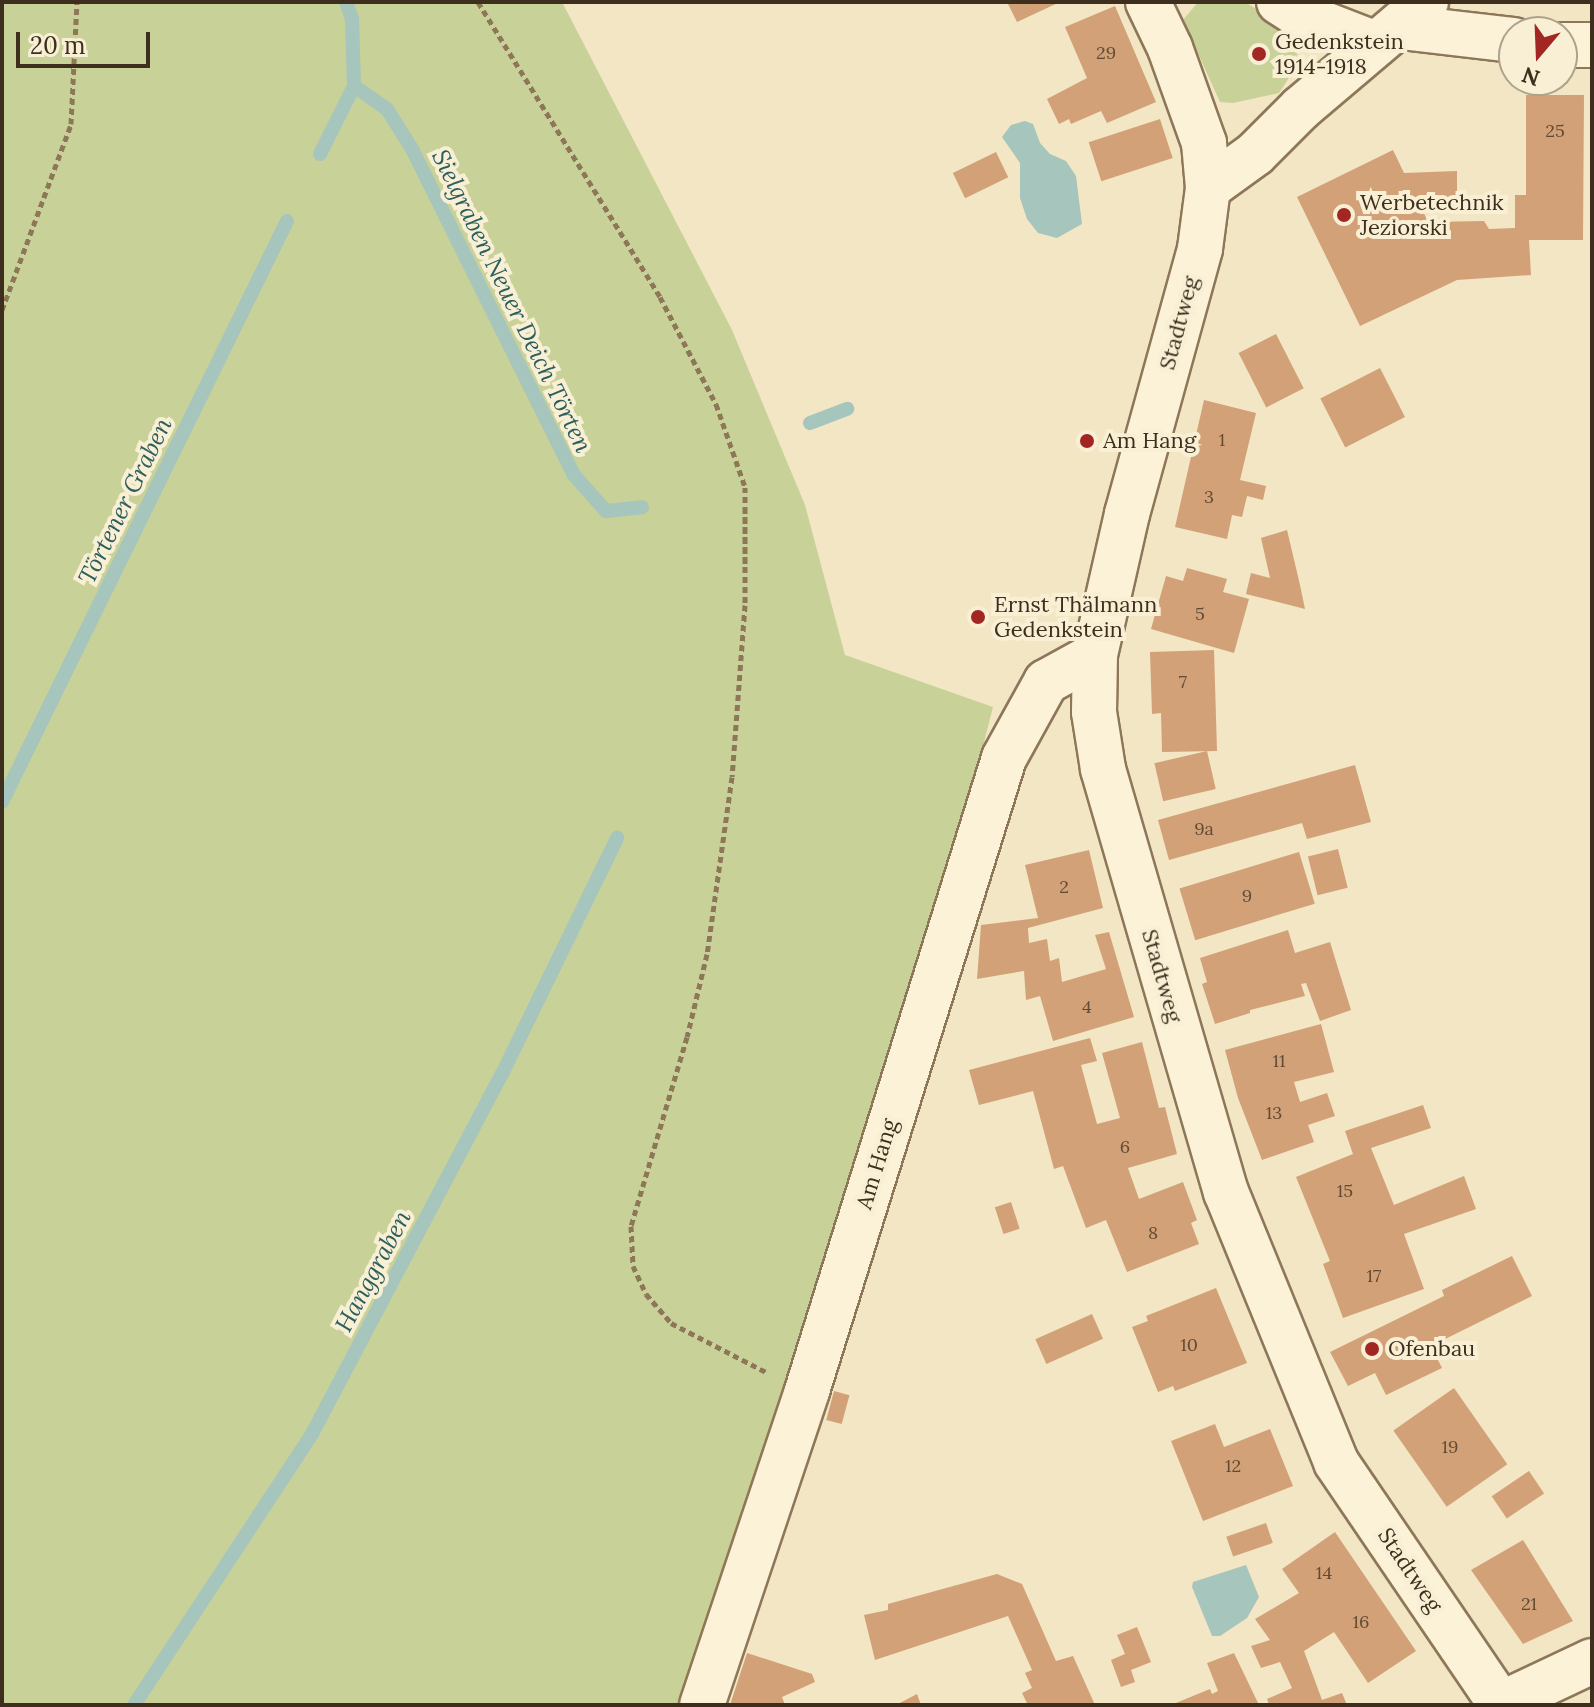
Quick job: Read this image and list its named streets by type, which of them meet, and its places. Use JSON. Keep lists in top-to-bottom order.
{
  "streets": {
    "street": ["Stadtweg", "Am Hang"]
  },
  "crossings": [
    ["Stadtweg", "Am Hang"]
  ],
  "water": ["Sielgraben Neuer Deich Törten", "Törtener Graben", "Hanggraben"],
  "places": [
    "Gedenkstein 1914-1918",
    "Werbetechnik Jeziorski",
    "Am Hang",
    "Ernst Thälmann Gedenkstein",
    "Ofenbau"
  ],
  "house_numbers": [
    "29",
    "25",
    "1",
    "3",
    "5",
    "7",
    "9a",
    "2",
    "9",
    "4",
    "11",
    "13",
    "6",
    "15",
    "8",
    "17",
    "10",
    "19",
    "12",
    "14",
    "21",
    "16"
  ],
  "scale_bar": "20 m",
  "north": "bottom"
}
